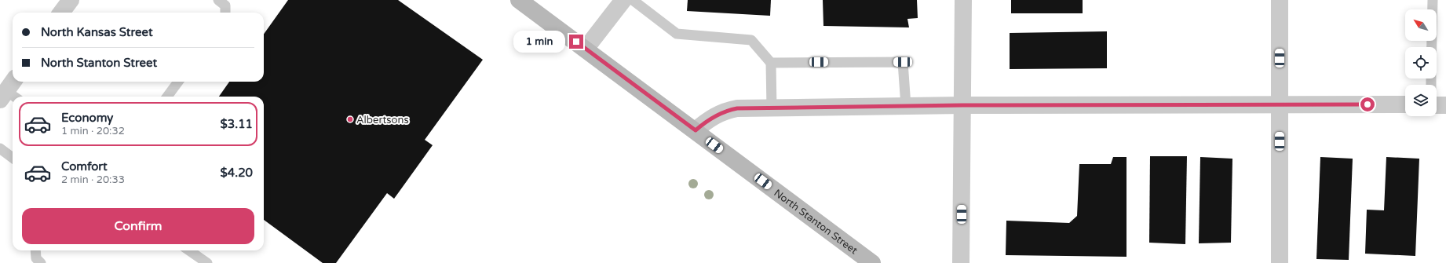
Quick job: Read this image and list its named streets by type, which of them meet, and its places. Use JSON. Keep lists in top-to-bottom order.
{
  "streets": {
    "street": ["North Stanton Street"]
  },
  "places": ["Albertsons"],
  "north": "top left",
  "page": {
    "banner": ["North Kansas Street", "North Stanton Street"],
    "bubble": "1 min",
    "list": [
      {
        "name": "Economy",
        "note": "1 min · 20:32",
        "value": "$3.11"
      },
      {
        "name": "Comfort",
        "note": "2 min · 20:33",
        "value": "$4.20"
      }
    ],
    "buttons": "Confirm"
  }
}
